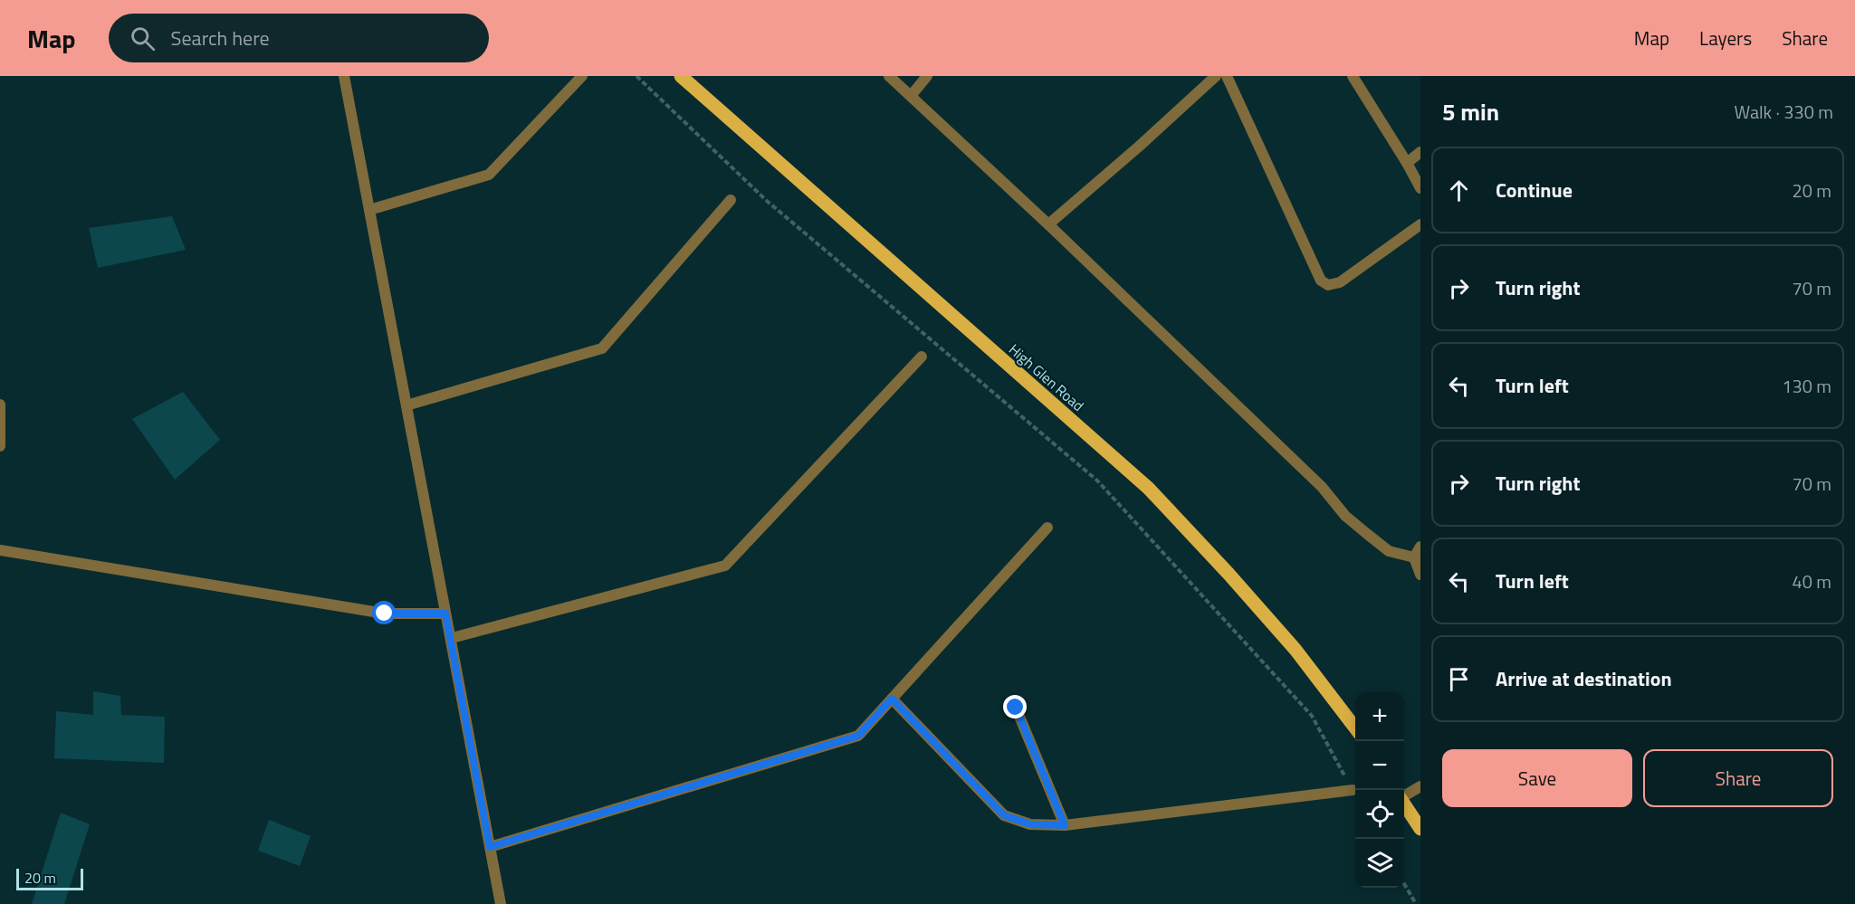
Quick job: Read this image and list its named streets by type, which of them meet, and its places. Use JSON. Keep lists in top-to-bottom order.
{
  "streets": {
    "main road": ["High Glen Road"]
  },
  "scale_bar": "20 m",
  "page": {
    "header": "Map",
    "search": "Search here",
    "nav": ["Map", "Layers", "Share"],
    "heading": ["5 min", "Walk · 330 m"],
    "list": [
      ["Continue", "20 m"],
      ["Turn right", "70 m"],
      ["Turn left", "130 m"],
      ["Turn right", "70 m"],
      ["Turn left", "40 m"],
      "Arrive at destination"
    ],
    "map_buttons": ["+", "−"],
    "buttons": ["Save", "Share"],
    "scale": "20 m"
  }
}
